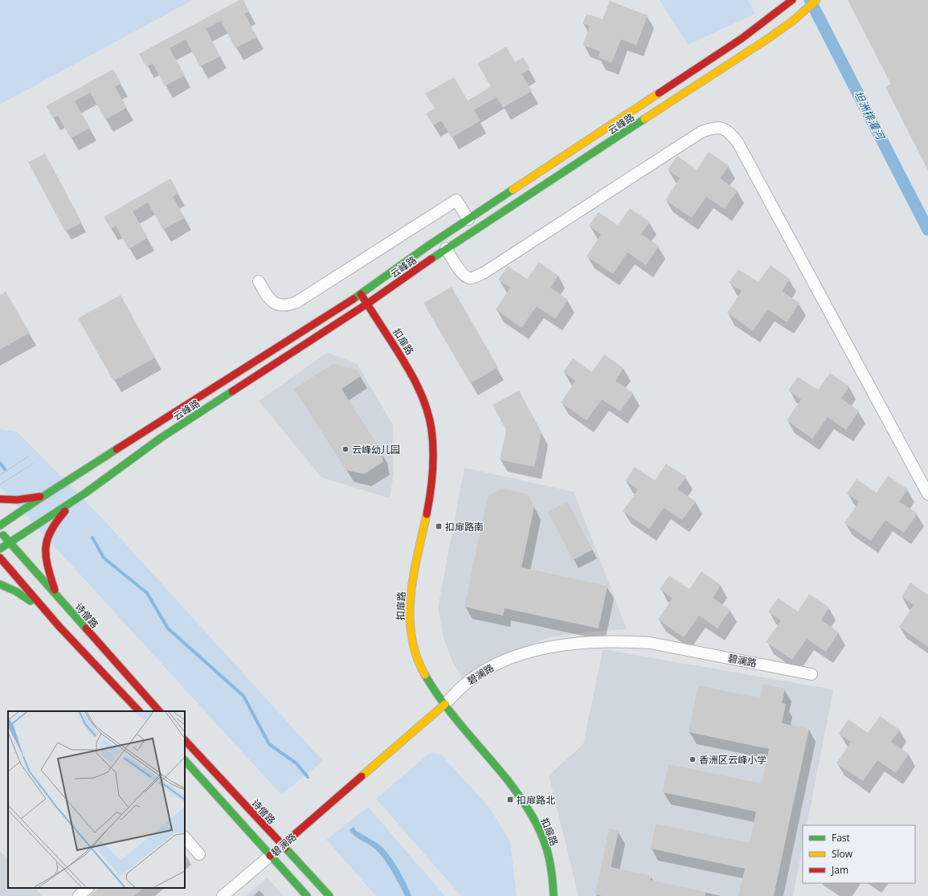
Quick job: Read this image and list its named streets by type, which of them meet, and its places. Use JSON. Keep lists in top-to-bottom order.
{
  "streets": {
    "street": [
      "云峰路",
      "扣扉路",
      "诗僧路",
      "碧澜路"
    ]
  },
  "crossings": [
    ["云峰路", "扣扉路"],
    ["云峰路", "诗僧路"],
    ["扣扉路", "碧澜路"],
    ["诗僧路", "碧澜路"]
  ],
  "water": ["坦洲排灌河"],
  "places": {
    "other": ["云峰幼儿园", "香洲区云峰小学"],
    "transit": ["扣扉路南", "扣扉路北"]
  },
  "legend": ["Fast", "Slow", "Jam"]
}
